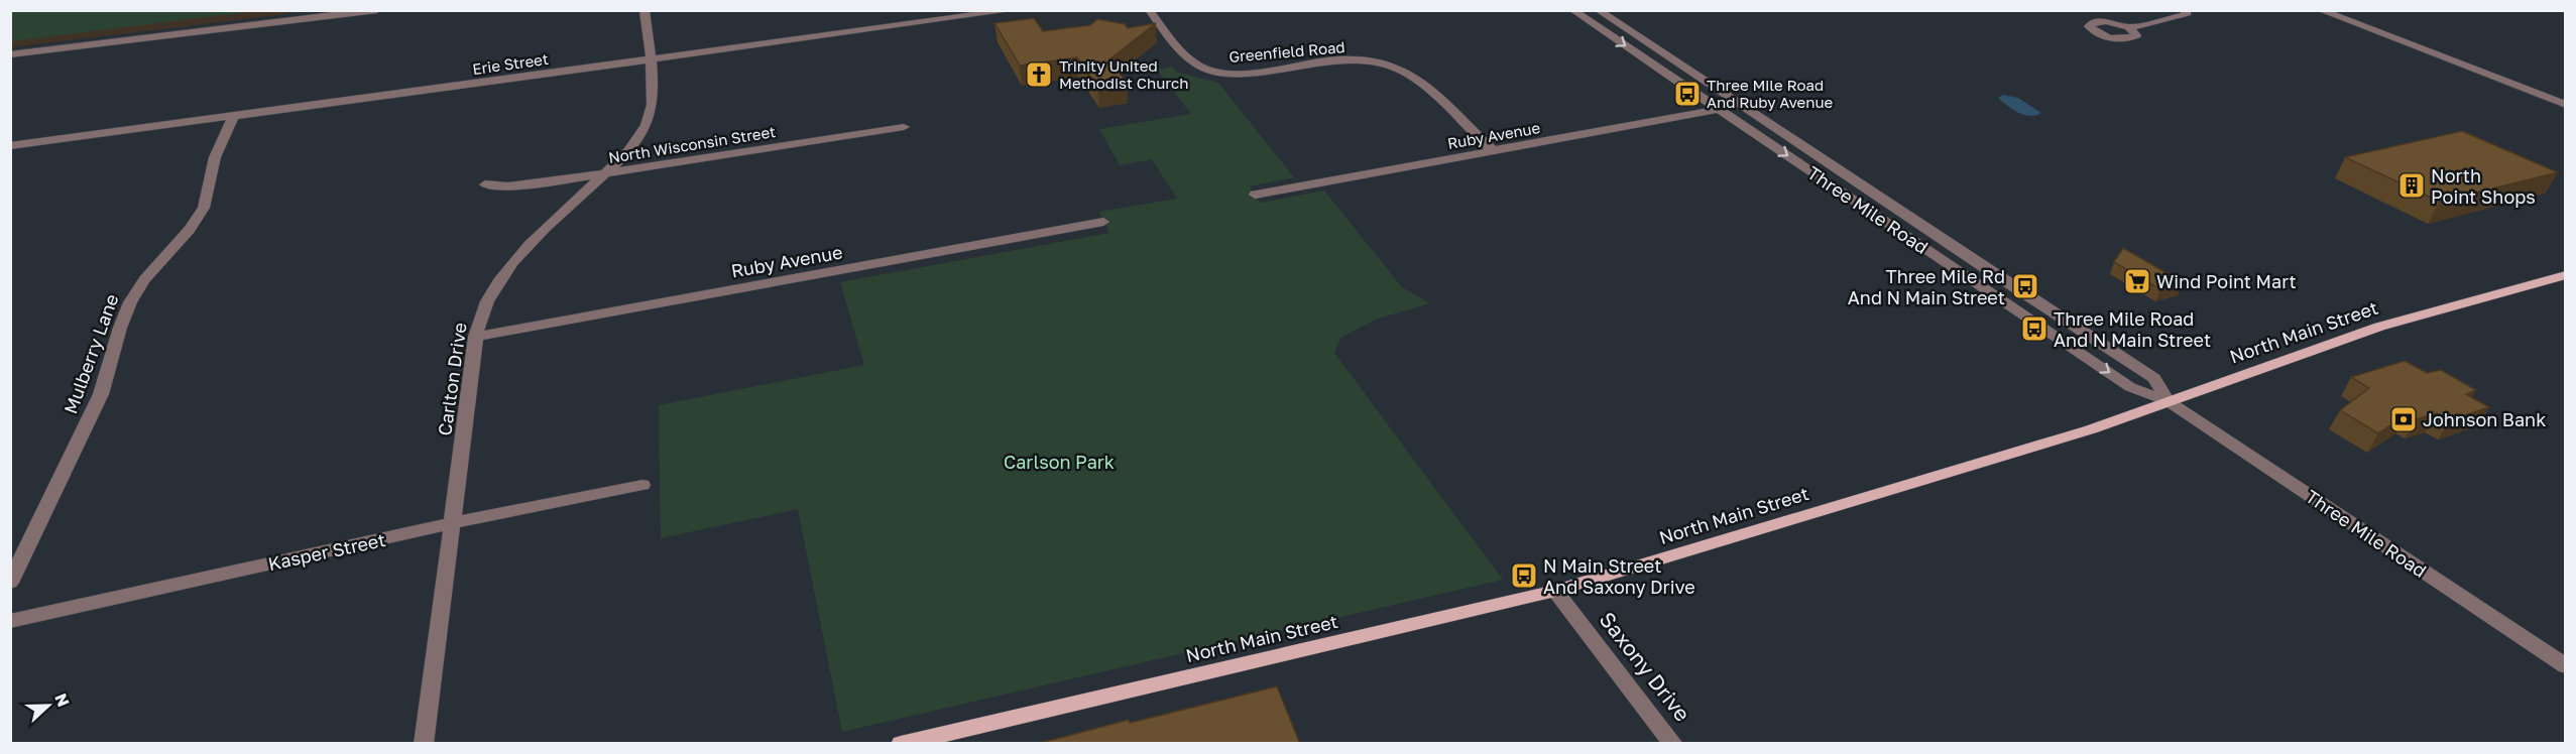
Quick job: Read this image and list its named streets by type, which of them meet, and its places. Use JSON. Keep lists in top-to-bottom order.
{
  "streets": {
    "main road": ["North Main Street"],
    "street": [
      "Greenfield Road",
      "Erie Street",
      "Ruby Avenue",
      "North Wisconsin Street",
      "Three Mile Road",
      "Mulberry Lane",
      "Carlton Drive",
      "Kasper Street",
      "Saxony Drive"
    ]
  },
  "crossings": [
    ["Greenfield Road", "Ruby Avenue"],
    ["Erie Street", "Mulberry Lane"],
    ["Erie Street", "Carlton Drive"],
    ["Ruby Avenue", "Three Mile Road"],
    ["Ruby Avenue", "Carlton Drive"],
    ["North Wisconsin Street", "Carlton Drive"],
    ["Three Mile Road", "North Main Street"],
    ["North Main Street", "Saxony Drive"],
    ["Carlton Drive", "Kasper Street"]
  ],
  "parks": ["Carlson Park"],
  "places": {
    "church": ["Trinity United Methodist Church"],
    "bus stop": [
      "Three Mile Road And Ruby Avenue",
      "Three Mile Rd And N Main Street",
      "Three Mile Road And N Main Street",
      "N Main Street And Saxony Drive"
    ],
    "building": ["North Point Shops"],
    "supermarket": ["Wind Point Mart"],
    "bank": ["Johnson Bank"]
  },
  "north": "right"
}
